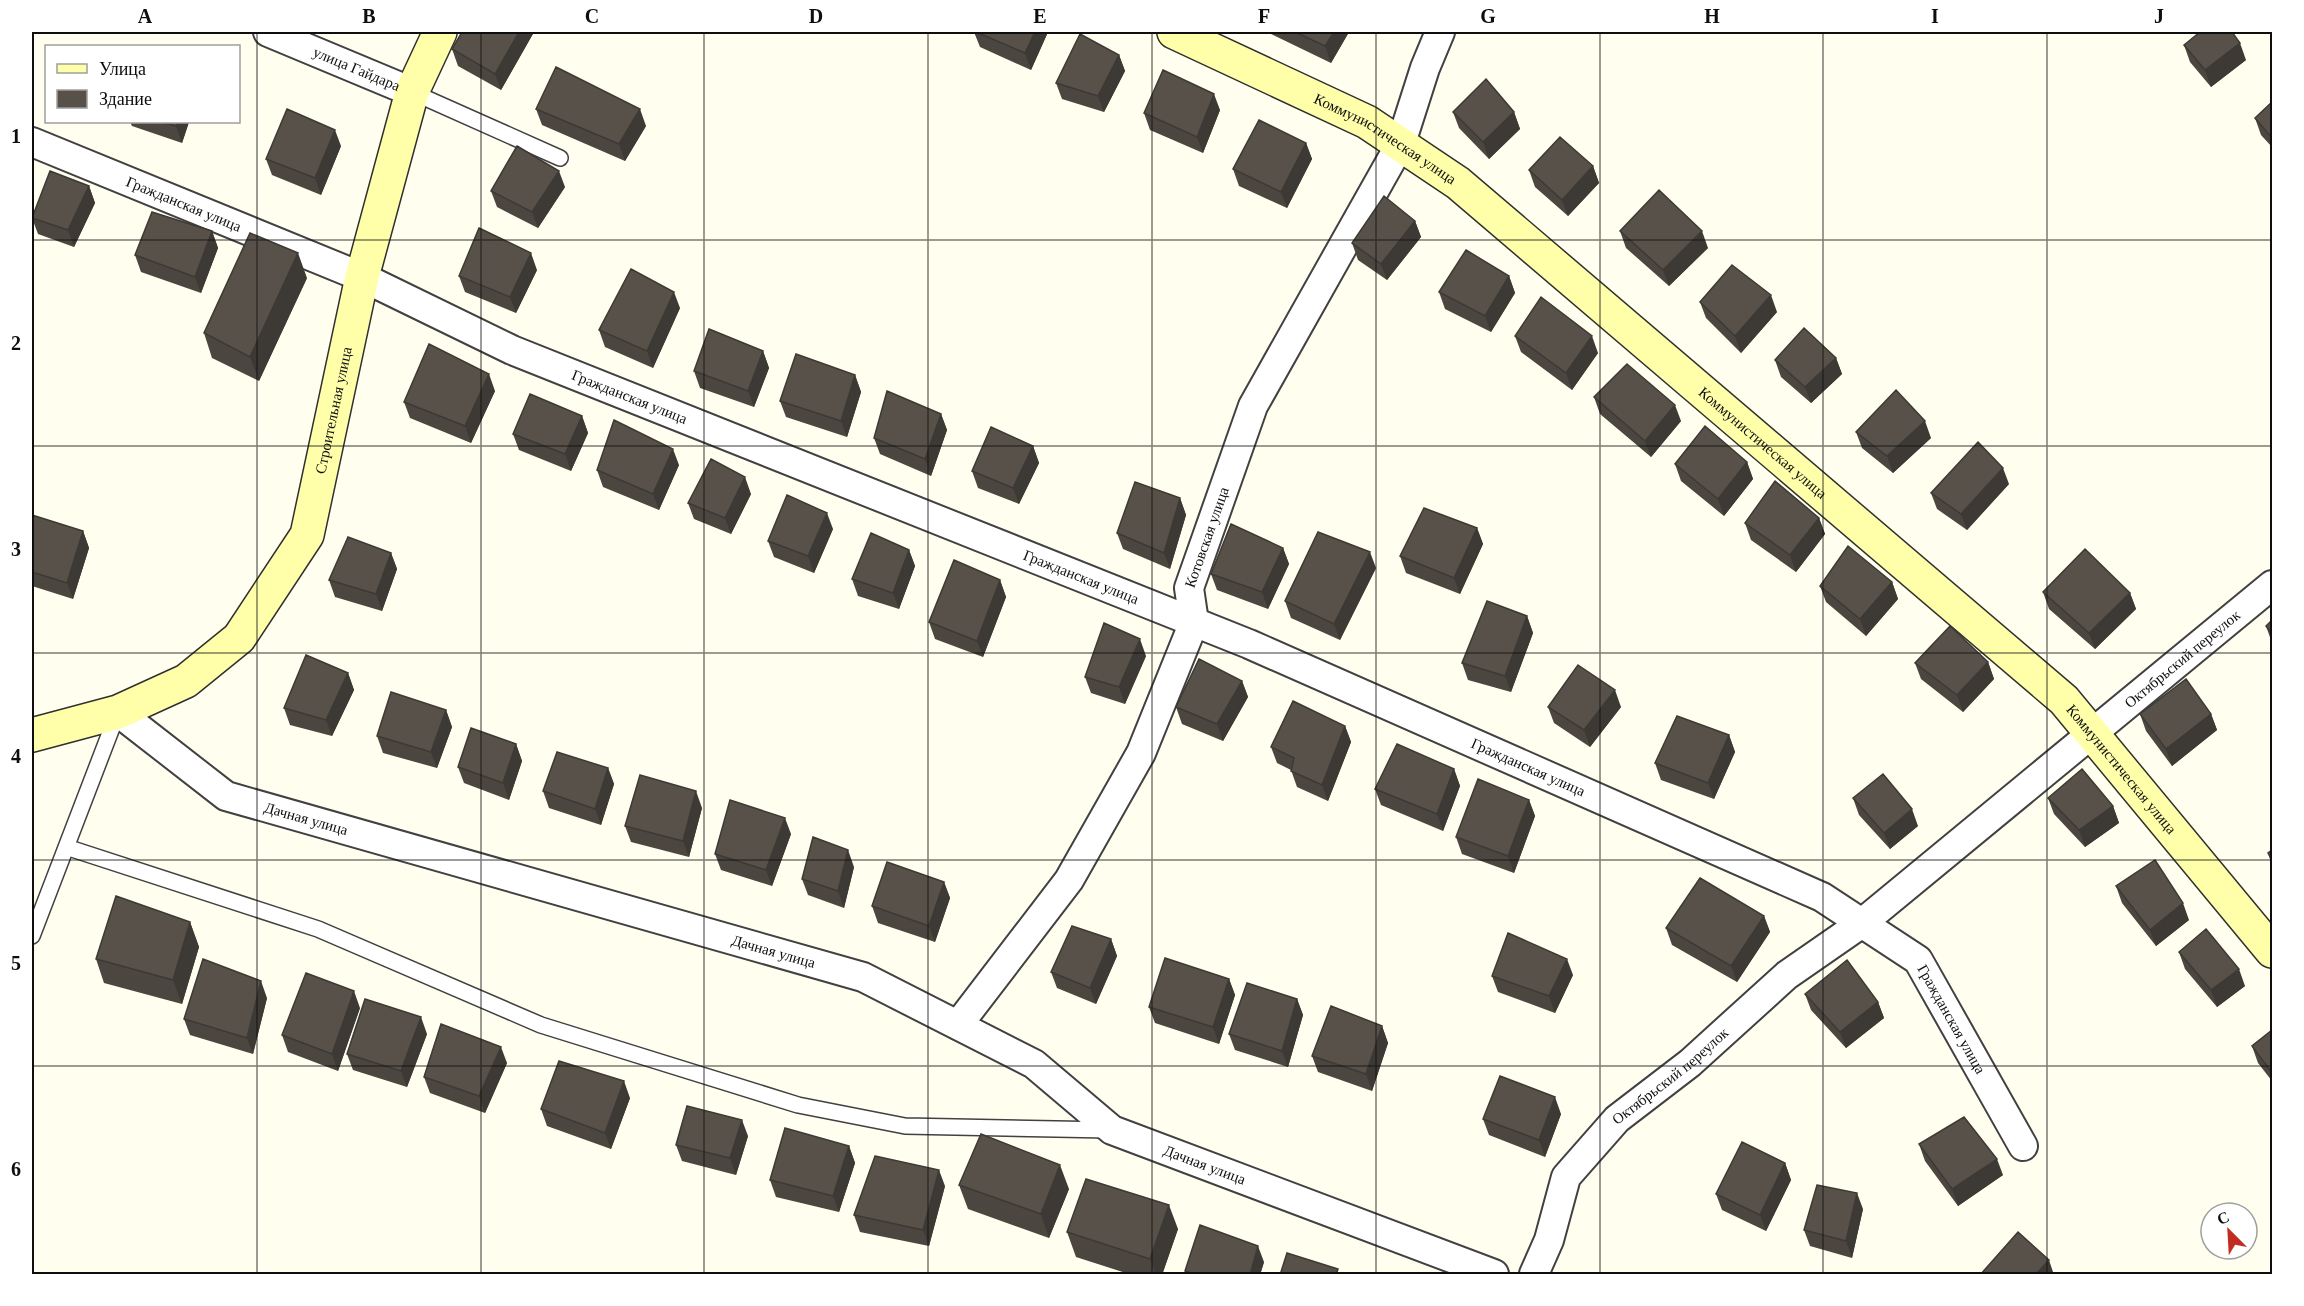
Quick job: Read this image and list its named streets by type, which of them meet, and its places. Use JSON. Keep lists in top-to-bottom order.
{
  "streets": {
    "street": [
      "улица Гайдара",
      "Коммунистическая улица",
      "Гражданская улица",
      "Строительная улица",
      "Котовская улица",
      "Октябрьский переулок",
      "Дачная улица"
    ]
  },
  "crossings": [
    ["улица Гайдара", "Строительная улица"],
    ["Коммунистическая улица", "Котовская улица"],
    ["Коммунистическая улица", "Октябрьский переулок"],
    ["Гражданская улица", "Строительная улица"],
    ["Гражданская улица", "Котовская улица"],
    ["Гражданская улица", "Октябрьский переулок"],
    ["Строительная улица", "Дачная улица"]
  ],
  "legend": ["Улица", "Здание"],
  "north": "top left",
  "grid": {
    "columns": [
      "A",
      "B",
      "C",
      "D",
      "E",
      "F",
      "G",
      "H",
      "I",
      "J"
    ],
    "rows": [
      "1",
      "2",
      "3",
      "4",
      "5",
      "6"
    ]
  }
}
